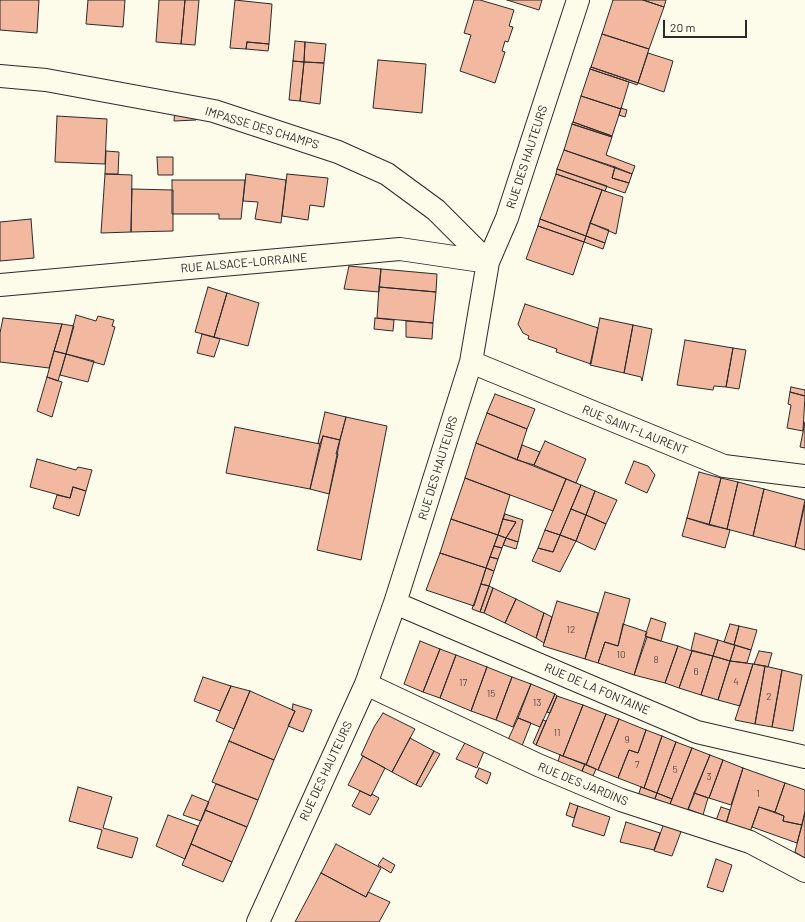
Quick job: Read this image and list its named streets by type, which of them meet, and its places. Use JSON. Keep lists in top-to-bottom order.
{
  "streets": {
    "street": [
      "IMPASSE DES CHAMPS",
      "RUE DES HAUTEURS",
      "RUE ALSACE-LORRAINE",
      "RUE SAINT-LAURENT",
      "RUE DE LA FONTAINE",
      "RUE DES JARDINS"
    ]
  },
  "crossings": [
    ["IMPASSE DES CHAMPS", "RUE DES HAUTEURS"],
    ["IMPASSE DES CHAMPS", "RUE ALSACE-LORRAINE"],
    ["RUE DES HAUTEURS", "RUE ALSACE-LORRAINE"],
    ["RUE DES HAUTEURS", "RUE SAINT-LAURENT"],
    ["RUE DES HAUTEURS", "RUE DE LA FONTAINE"],
    ["RUE DES HAUTEURS", "RUE DES JARDINS"]
  ],
  "house_numbers": [
    "12",
    "10",
    "8",
    "6",
    "4",
    "17",
    "15",
    "2",
    "13",
    "11",
    "9",
    "7",
    "5",
    "3",
    "1"
  ],
  "scale_bar": "20 m"
}
